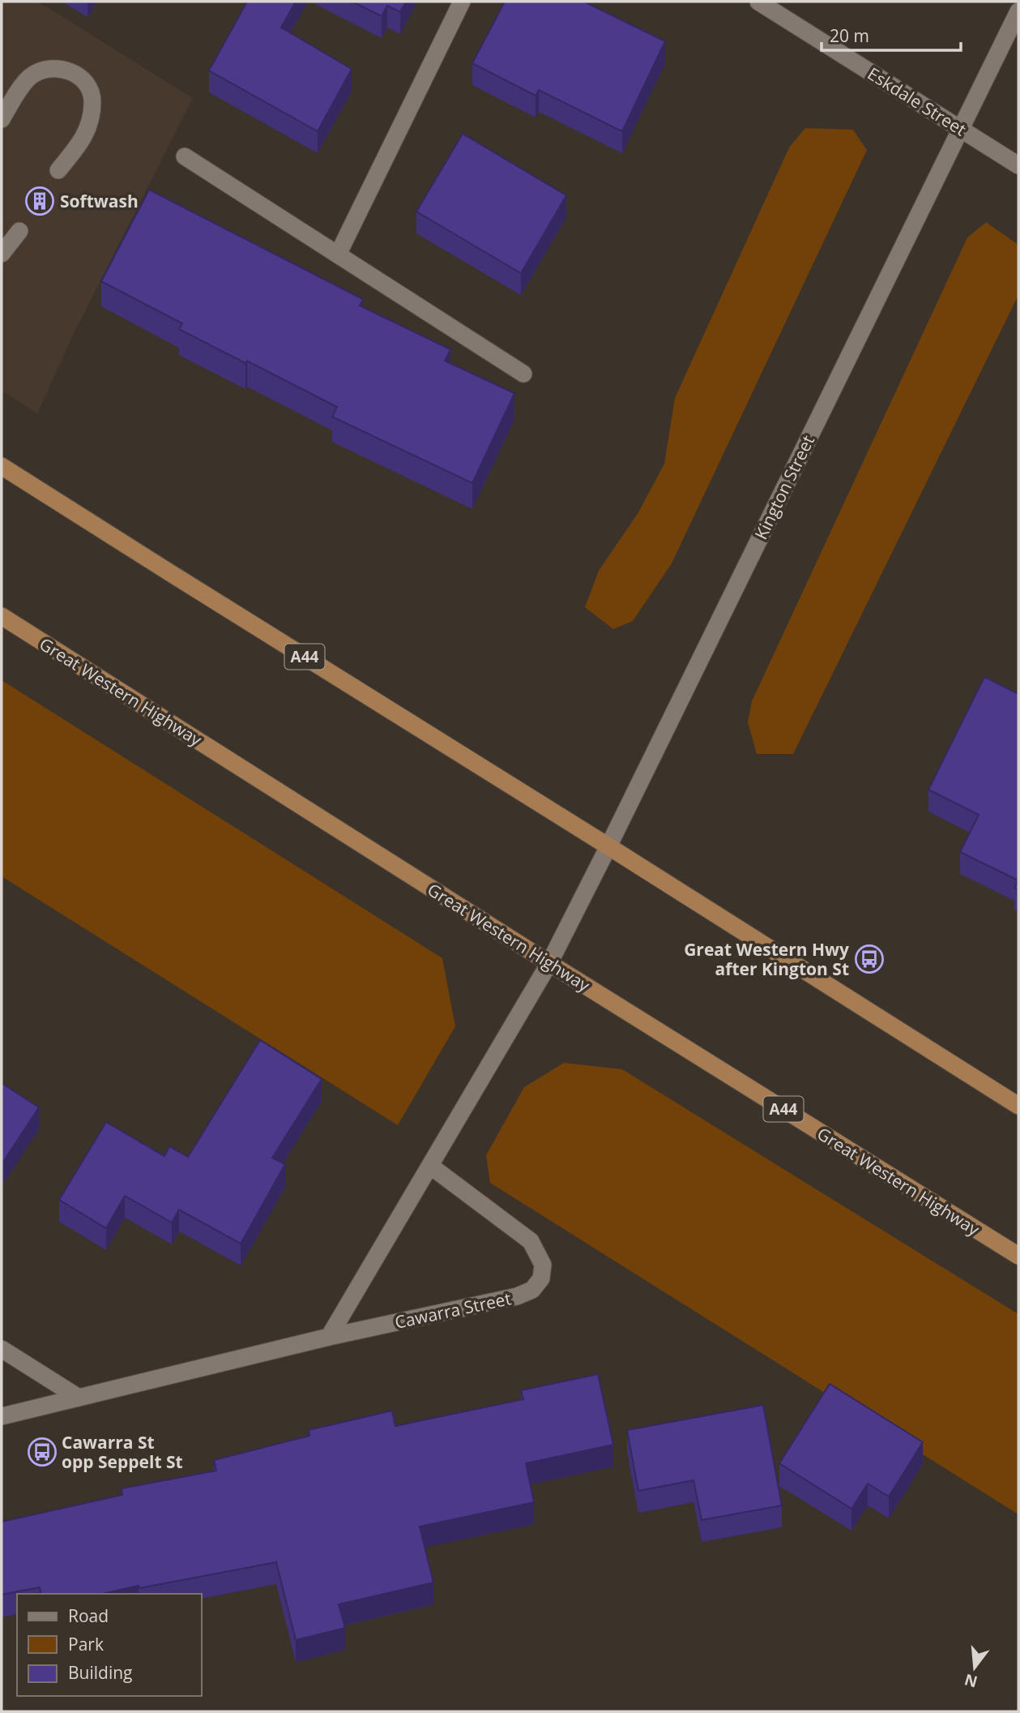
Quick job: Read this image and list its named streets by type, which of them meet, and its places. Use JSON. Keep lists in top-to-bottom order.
{
  "streets": {
    "highway": ["A44", "Great Western Highway"],
    "street": ["Eskdale Street", "Kington Street", "Cawarra Street"]
  },
  "crossings": [
    ["Eskdale Street", "Kington Street"],
    ["Kington Street", "A44"],
    ["Kington Street", "Great Western Highway"]
  ],
  "places": {
    "building": ["Softwash"],
    "bus stop": ["Great Western Hwy after Kington St", "Cawarra St opp Seppelt St"]
  },
  "legend": ["Road", "Park", "Building"],
  "scale_bar": "20 m",
  "north": "bottom"
}
